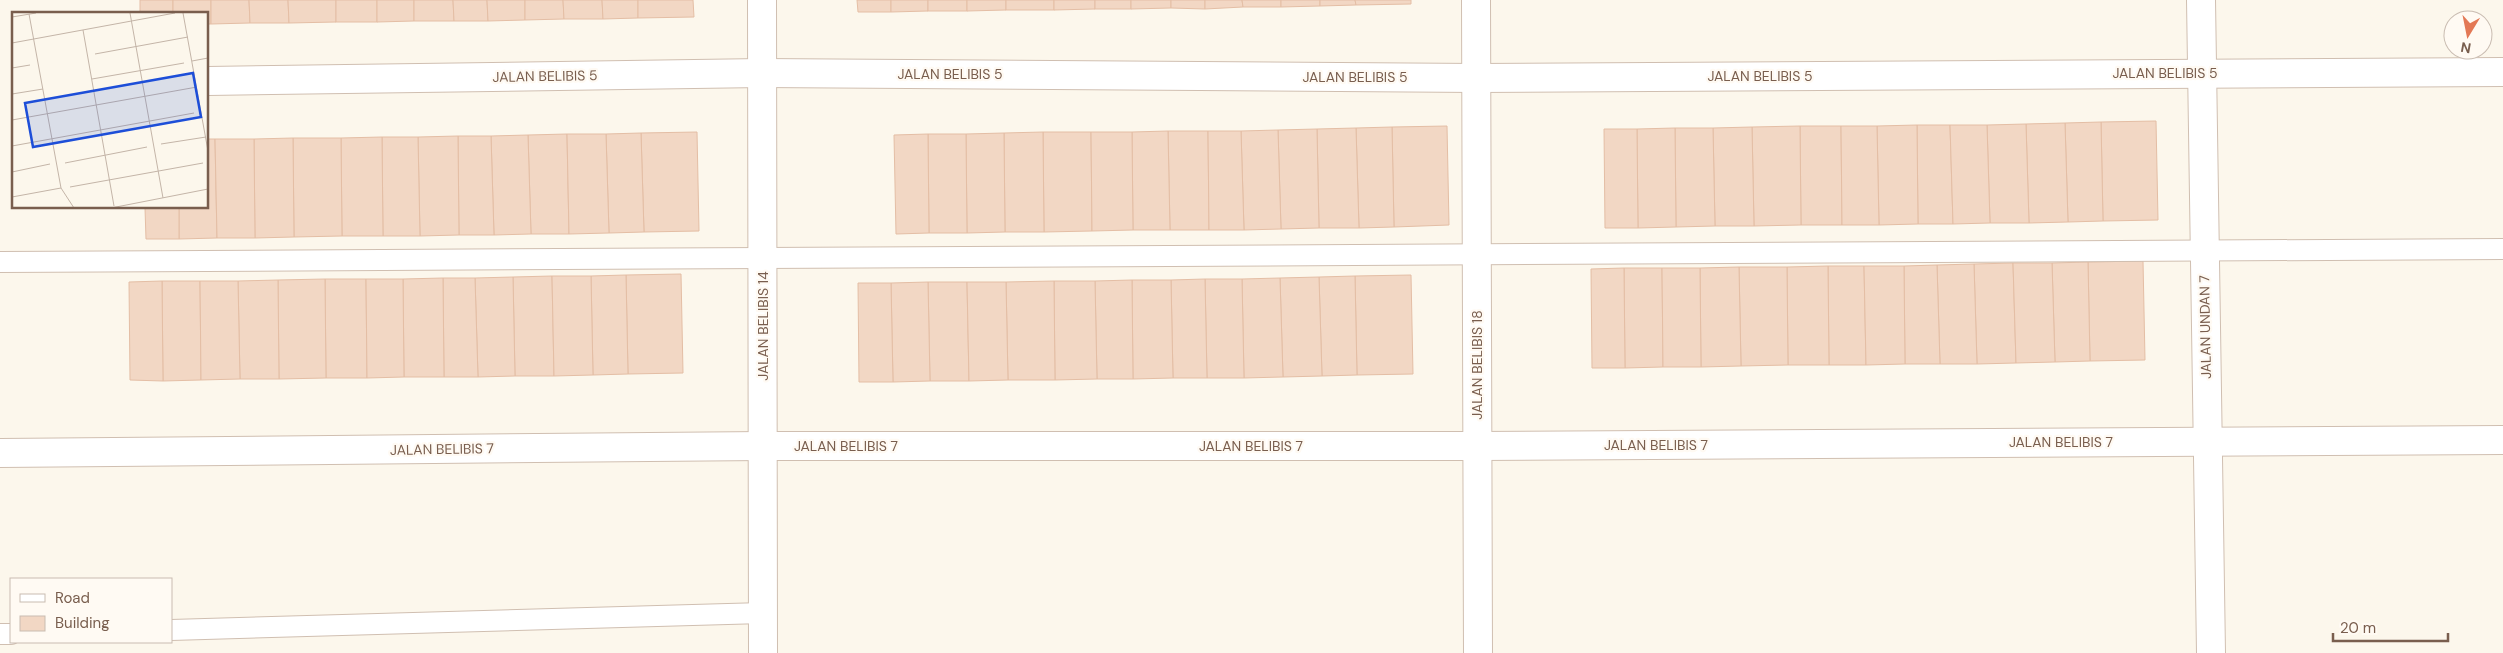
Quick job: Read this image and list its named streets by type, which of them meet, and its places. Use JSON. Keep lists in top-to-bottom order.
{
  "streets": {
    "street": [
      "JALAN BELIBIS 5",
      "JALAN BELIBIS 14",
      "JALAN UNDAN 7",
      "JALAN BELIBIS 18",
      "JALAN BELIBIS 7"
    ]
  },
  "crossings": [
    ["JALAN BELIBIS 5", "JALAN BELIBIS 14"],
    ["JALAN BELIBIS 5", "JALAN UNDAN 7"],
    ["JALAN BELIBIS 5", "JALAN BELIBIS 18"],
    ["JALAN BELIBIS 14", "JALAN BELIBIS 7"],
    ["JALAN UNDAN 7", "JALAN BELIBIS 7"],
    ["JALAN BELIBIS 18", "JALAN BELIBIS 7"]
  ],
  "legend": ["Road", "Building"],
  "scale_bar": "20 m",
  "north": "bottom"
}
